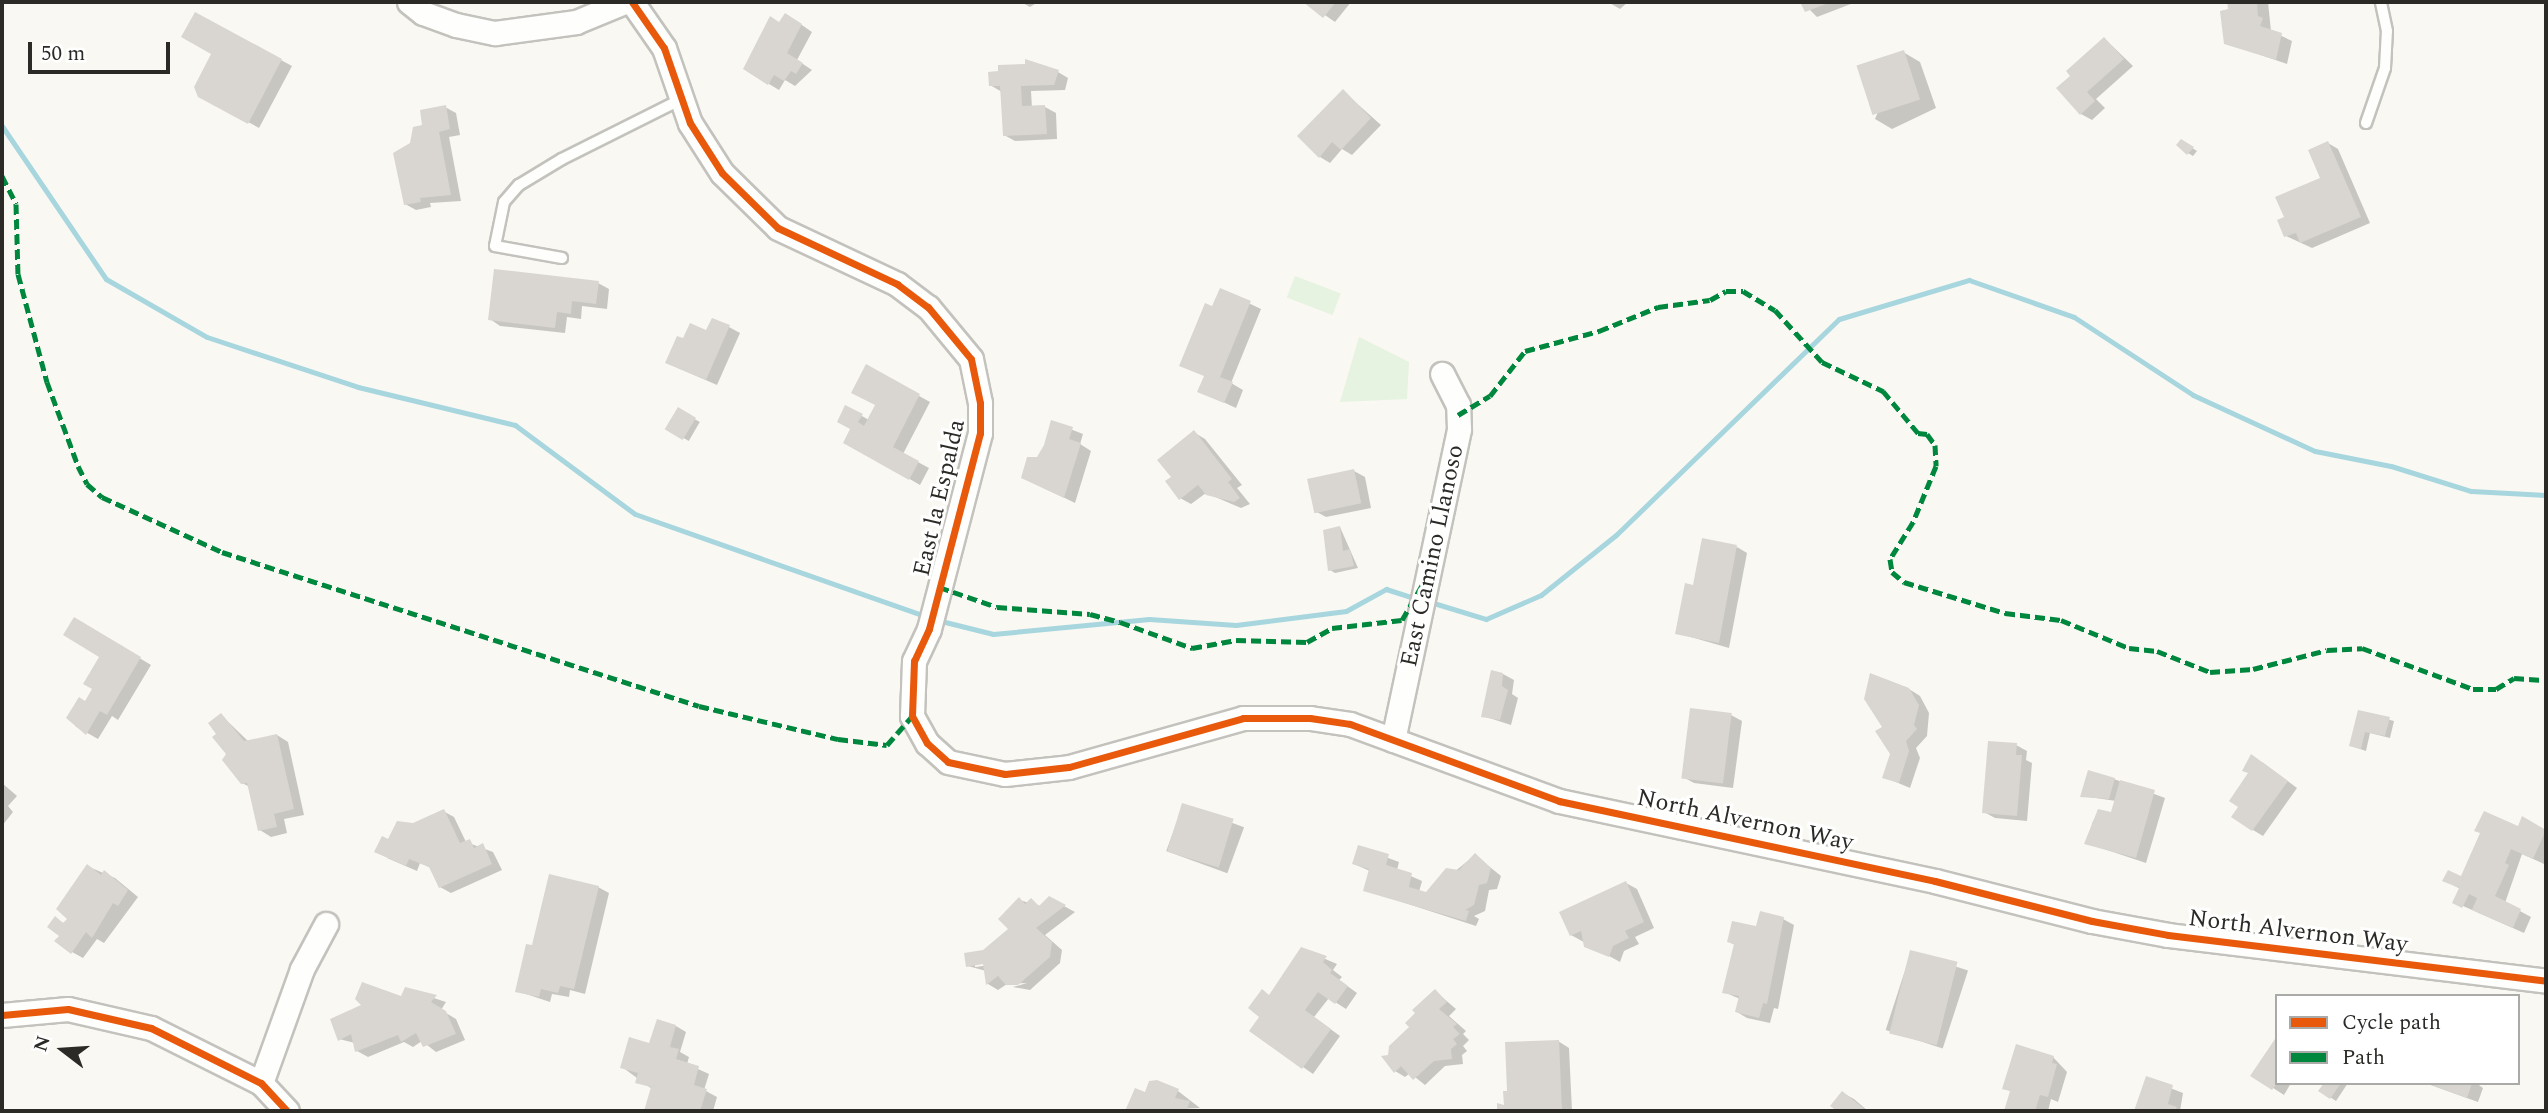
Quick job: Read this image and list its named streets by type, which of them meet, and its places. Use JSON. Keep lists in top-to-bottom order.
{
  "streets": {
    "street": ["East la Espalda", "East Camino Llanoso", "North Alvernon Way"]
  },
  "crossings": [
    ["East la Espalda", "North Alvernon Way"],
    ["East Camino Llanoso", "North Alvernon Way"]
  ],
  "legend": ["Cycle path", "Path"],
  "scale_bar": "50 m",
  "north": "left"
}
